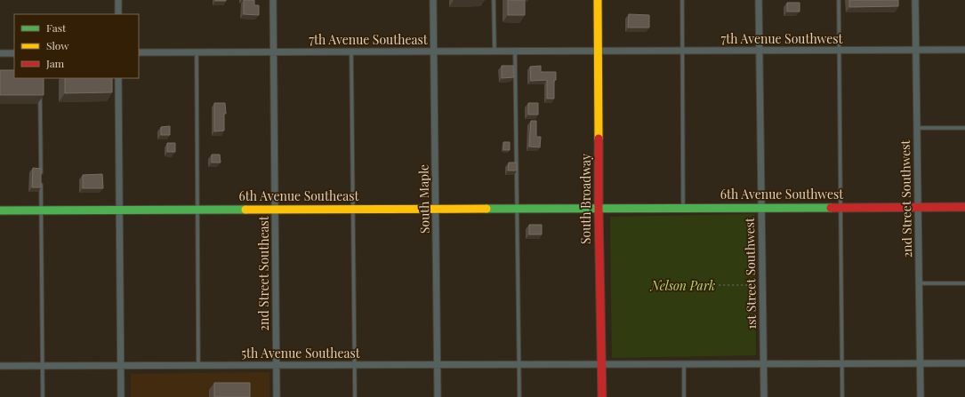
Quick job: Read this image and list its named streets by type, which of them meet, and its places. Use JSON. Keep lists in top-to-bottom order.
{
  "streets": {
    "street": [
      "7th Avenue Southwest",
      "7th Avenue Southeast",
      "6th Avenue Southwest",
      "6th Avenue Southeast",
      "South Maple",
      "South Broadway",
      "2nd Street Southwest",
      "2nd Street Southeast",
      "1st Street Southwest",
      "5th Avenue Southeast"
    ]
  },
  "crossings": [
    ["7th Avenue Southwest", "7th Avenue Southeast"],
    ["7th Avenue Southwest", "South Broadway"],
    ["7th Avenue Southwest", "2nd Street Southwest"],
    ["7th Avenue Southwest", "1st Street Southwest"],
    ["7th Avenue Southeast", "South Maple"],
    ["7th Avenue Southeast", "South Broadway"],
    ["7th Avenue Southeast", "2nd Street Southeast"],
    ["6th Avenue Southwest", "6th Avenue Southeast"],
    ["6th Avenue Southwest", "South Broadway"],
    ["6th Avenue Southwest", "2nd Street Southwest"],
    ["6th Avenue Southwest", "1st Street Southwest"],
    ["6th Avenue Southeast", "South Maple"],
    ["6th Avenue Southeast", "South Broadway"],
    ["6th Avenue Southeast", "2nd Street Southeast"],
    ["South Maple", "5th Avenue Southeast"],
    ["South Broadway", "5th Avenue Southeast"],
    ["2nd Street Southwest", "5th Avenue Southeast"],
    ["2nd Street Southeast", "5th Avenue Southeast"],
    ["1st Street Southwest", "5th Avenue Southeast"]
  ],
  "parks": ["Nelson Park"],
  "legend": ["Fast", "Slow", "Jam"]
}
